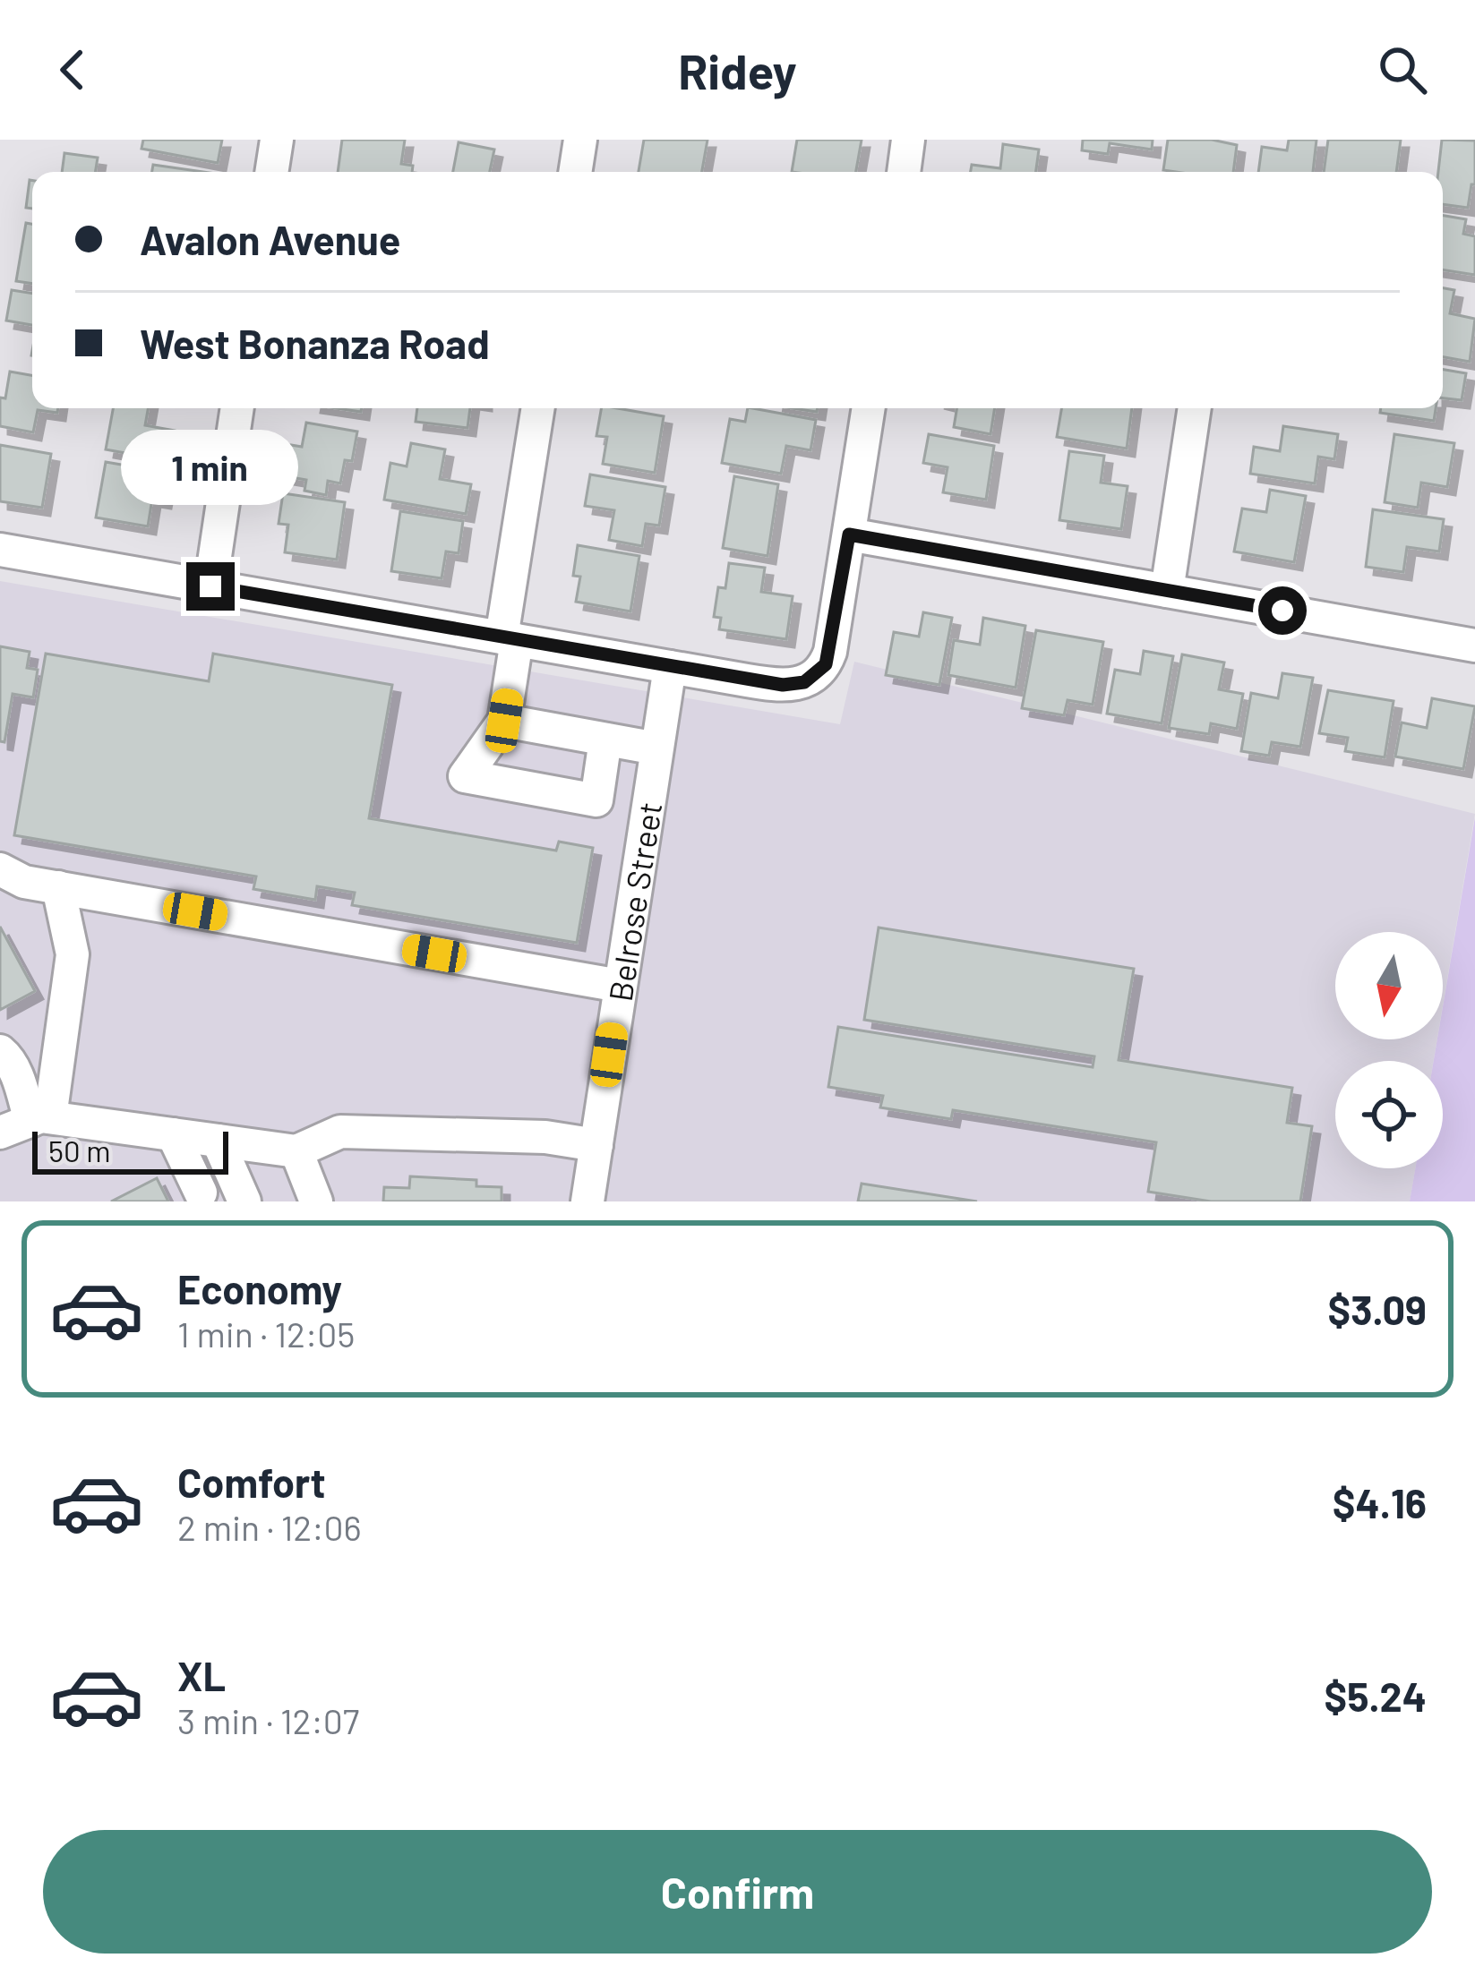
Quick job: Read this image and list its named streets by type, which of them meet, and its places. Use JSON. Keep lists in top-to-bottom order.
{
  "streets": {
    "street": ["Belrose Street"]
  },
  "scale_bar": "50 m",
  "north": "bottom",
  "page": {
    "header": "Ridey",
    "banner": ["Avalon Avenue", "West Bonanza Road"],
    "bubble": "1 min",
    "scale": "50 m",
    "list": [
      {
        "name": "Economy",
        "note": "1 min · 12:05",
        "value": "$3.09"
      },
      {
        "name": "Comfort",
        "note": "2 min · 12:06",
        "value": "$4.16"
      },
      {
        "name": "XL",
        "note": "3 min · 12:07",
        "value": "$5.24"
      }
    ],
    "buttons": "Confirm"
  }
}
